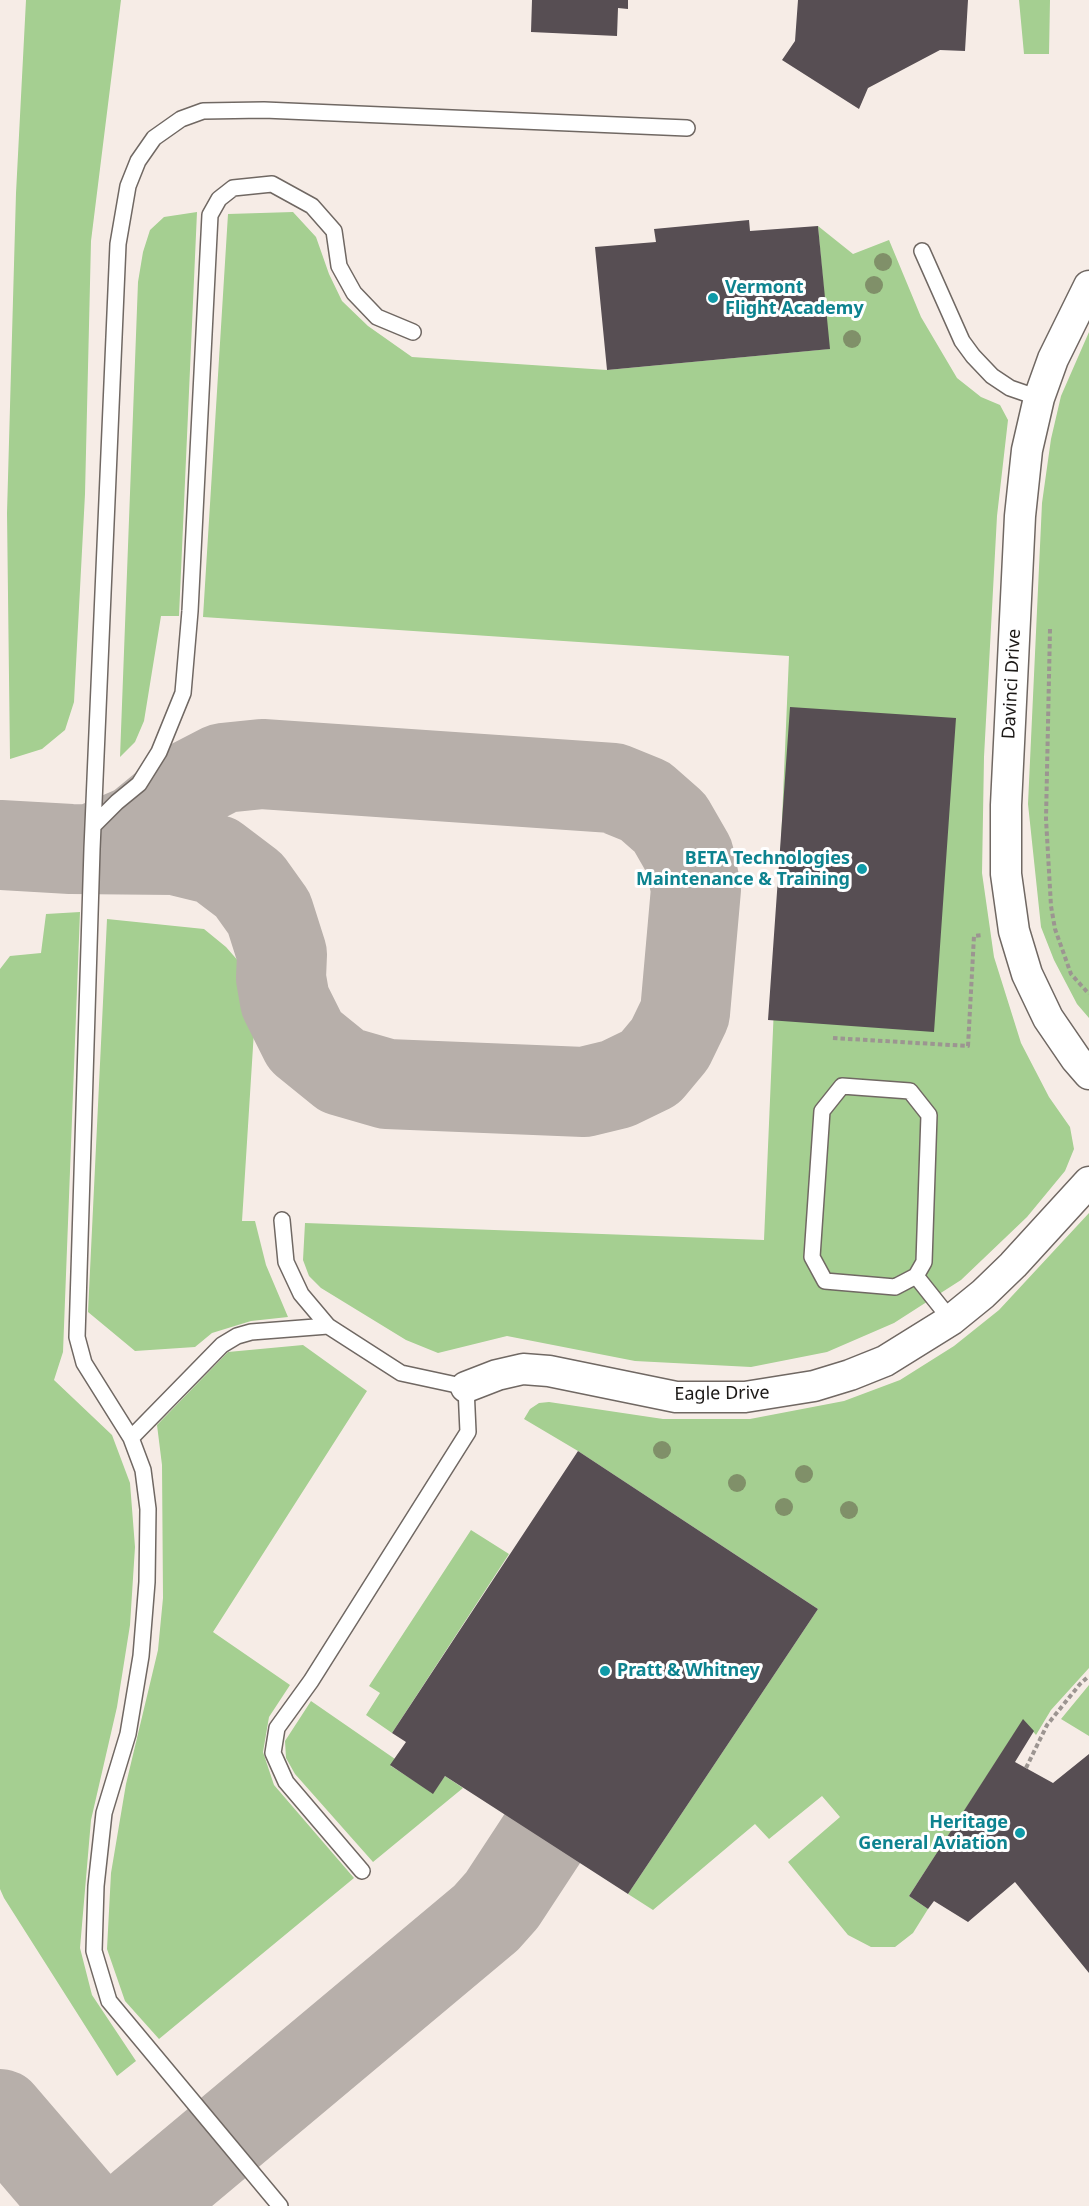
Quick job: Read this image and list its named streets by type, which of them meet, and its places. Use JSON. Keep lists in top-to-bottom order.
{
  "streets": {
    "street": ["Davinci Drive", "Eagle Drive"]
  },
  "places": [
    "Vermont Flight Academy",
    "BETA Technologies Maintenance & Training",
    "Pratt & Whitney",
    "Heritage General Aviation"
  ]
}
